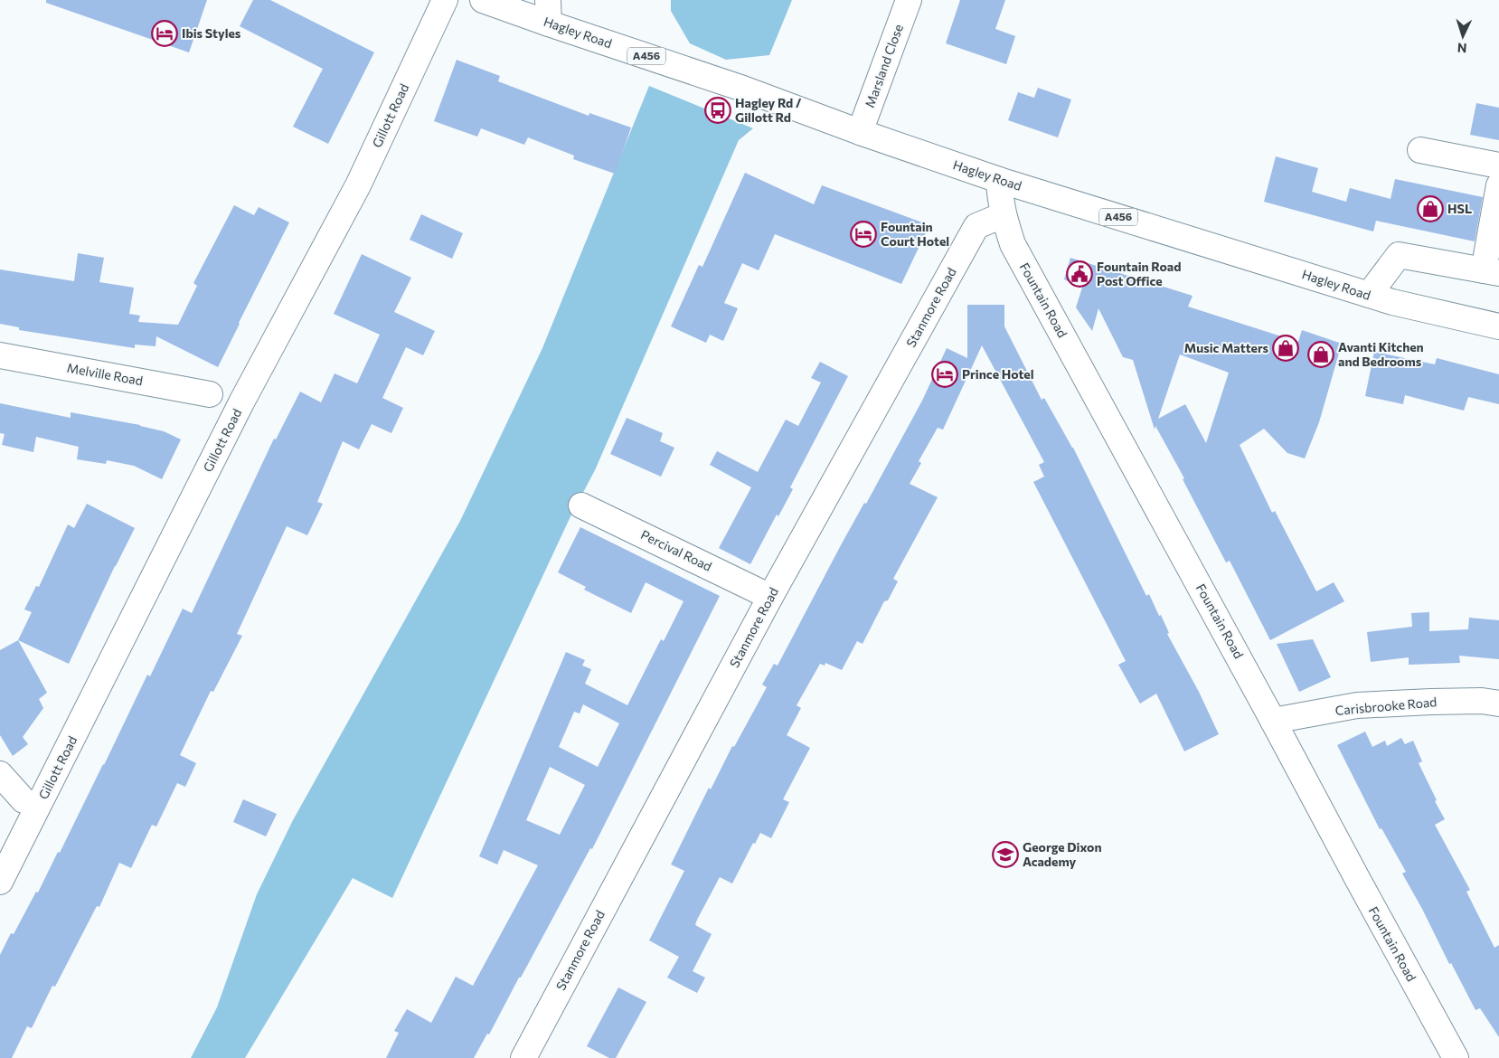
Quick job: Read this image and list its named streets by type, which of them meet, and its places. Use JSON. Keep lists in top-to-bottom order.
{
  "streets": {
    "main road": [
      "Hagley Road",
      "A456",
      "Marsland Close",
      "Gillott Road",
      "Fountain Road",
      "Stanmore Road",
      "Melville Road",
      "Percival Road",
      "Carisbrooke Road"
    ]
  },
  "crossings": [
    ["Hagley Road", "Marsland Close"],
    ["Hagley Road", "Fountain Road"],
    ["Fountain Road", "Stanmore Road"],
    ["Fountain Road", "Carisbrooke Road"],
    ["Stanmore Road", "Percival Road"]
  ],
  "places": {
    "hotel": ["Ibis Styles", "Fountain Court Hotel", "Prince Hotel"],
    "bus stop": ["Hagley Rd / Gillott Rd"],
    "shop": ["HSL", "Music Matters", "Avanti Kitchen and Bedrooms"],
    "public building": ["Fountain Road Post Office"],
    "school or university": ["George Dixon Academy"]
  },
  "north": "bottom"
}
